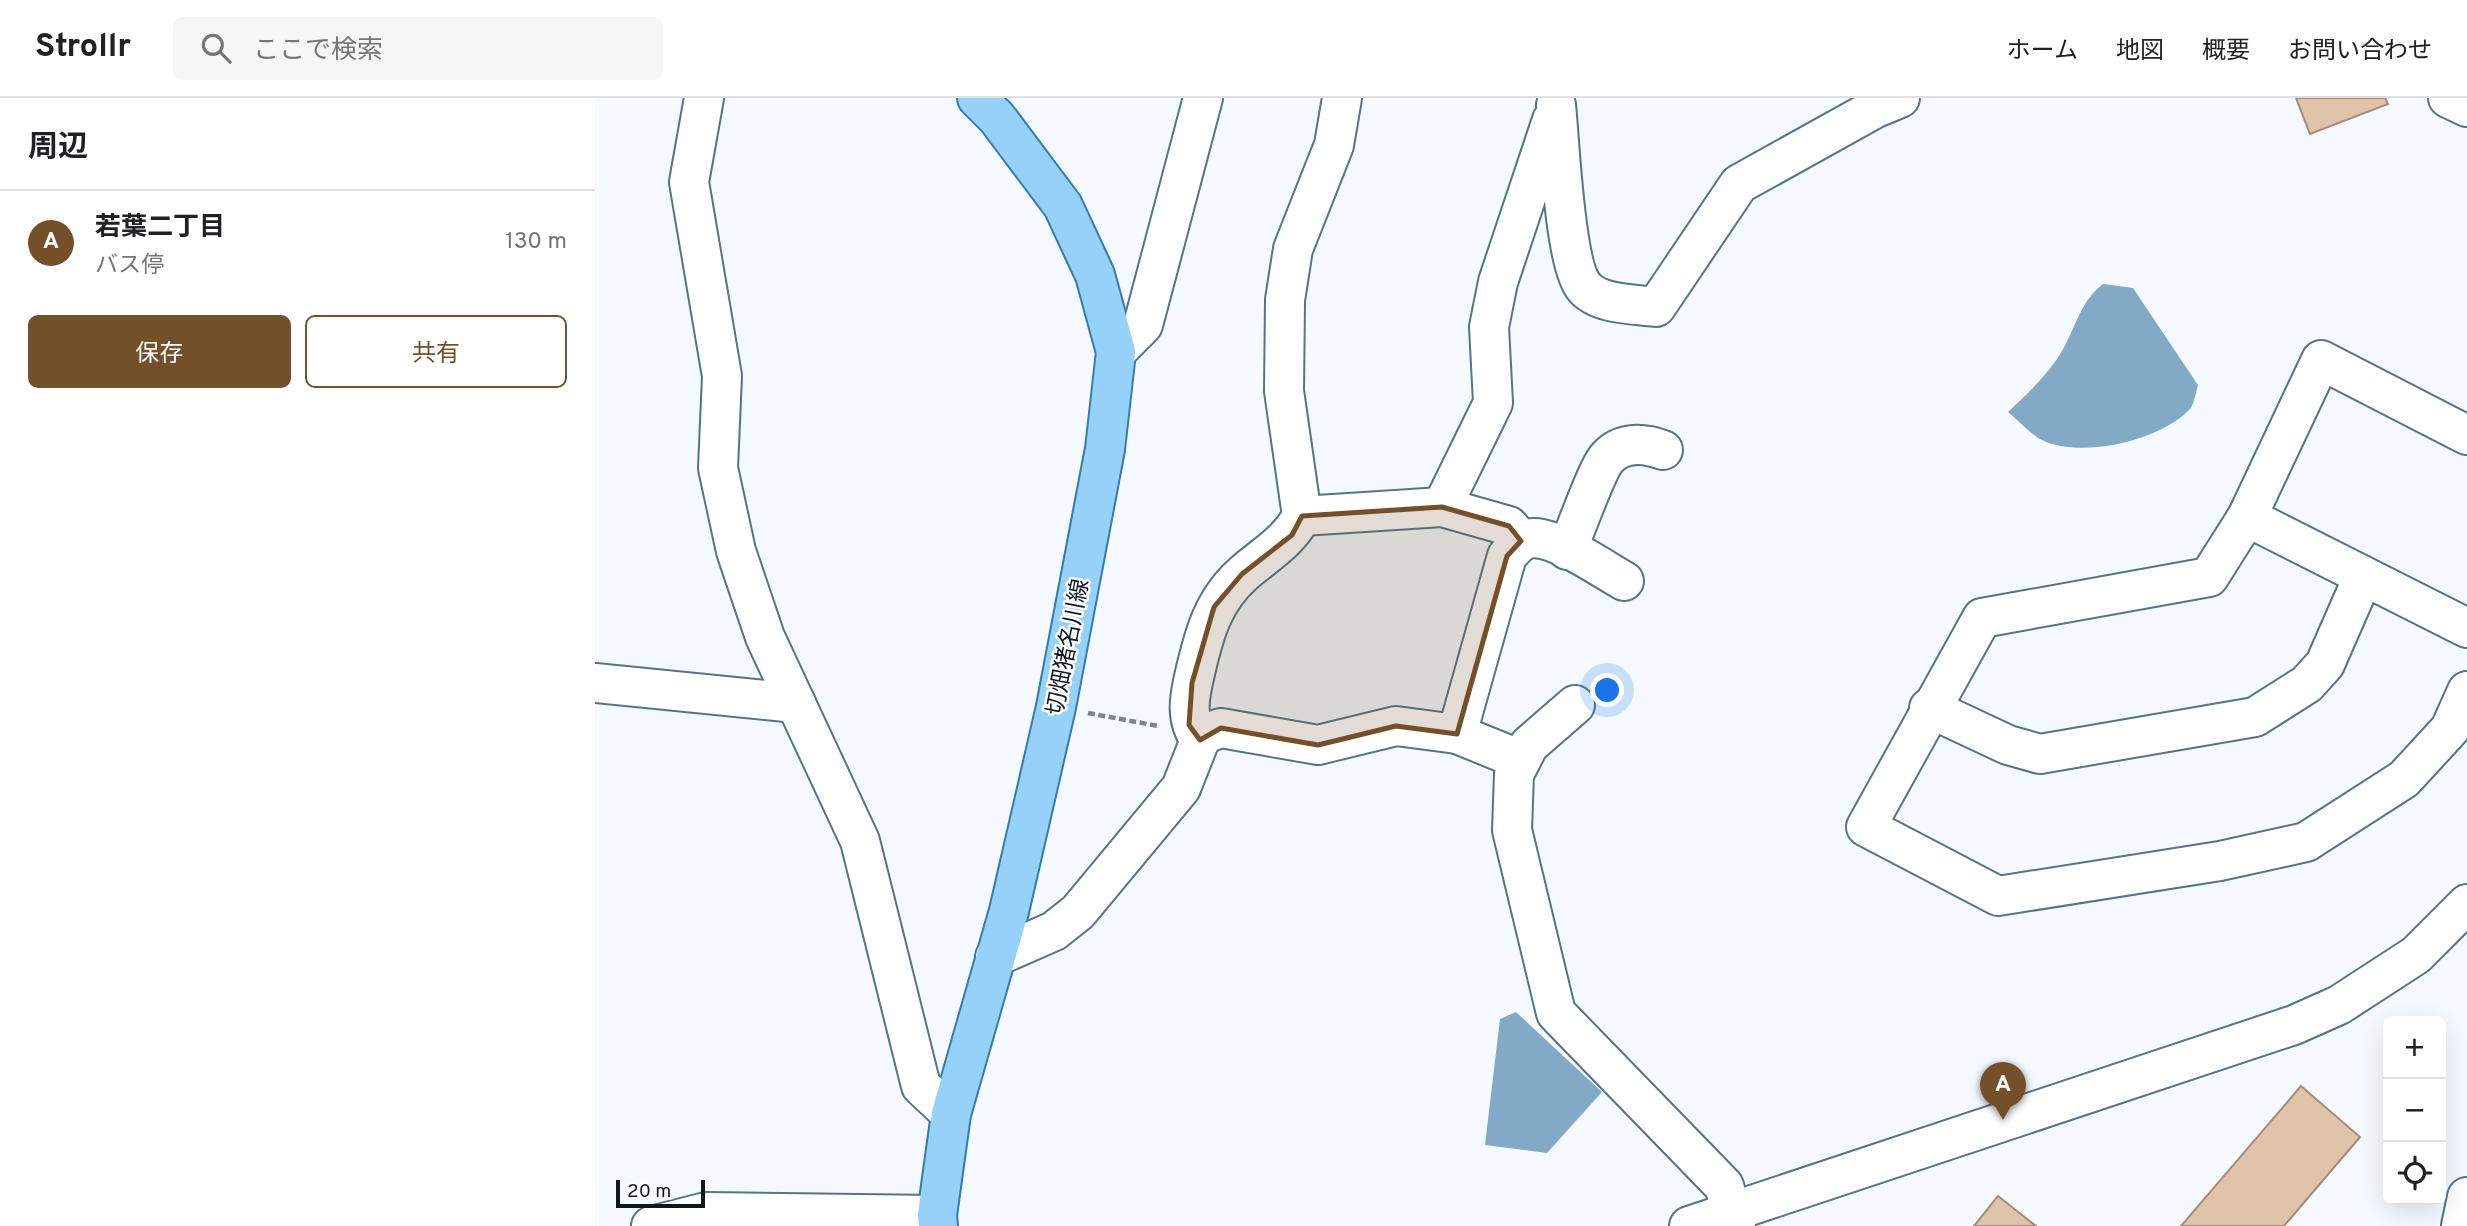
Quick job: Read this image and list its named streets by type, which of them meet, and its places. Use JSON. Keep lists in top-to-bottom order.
{
  "streets": {
    "main road": ["切畑猪名川線"]
  },
  "scale_bar": "20 m",
  "page": {
    "header": "Strollr",
    "search": "ここで検索",
    "nav": [
      "ホーム",
      "地図",
      "概要",
      "お問い合わせ"
    ],
    "heading": "周辺",
    "list": [
      {
        "mark": "A",
        "name": "若葉二丁目",
        "note": "バス停",
        "value": "130 m"
      }
    ],
    "buttons": ["保存", "共有"],
    "map_buttons": ["+", "−"],
    "pins": "A",
    "scale": "20 m"
  }
}
